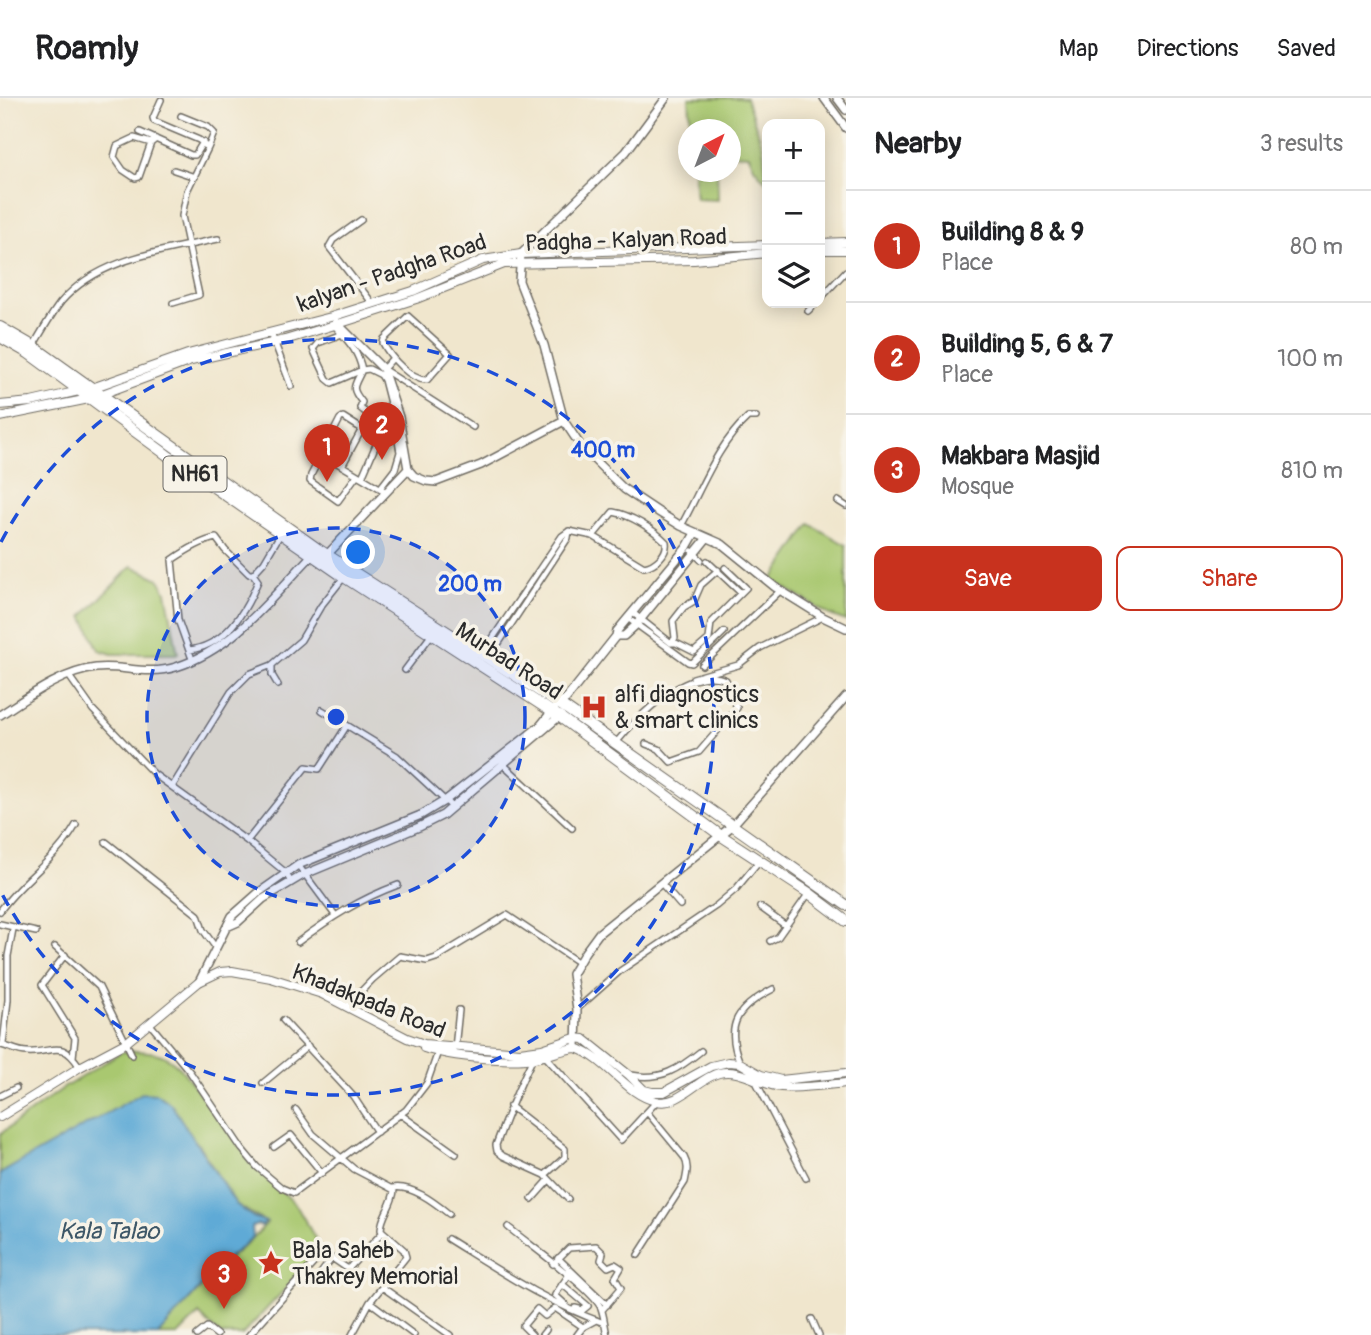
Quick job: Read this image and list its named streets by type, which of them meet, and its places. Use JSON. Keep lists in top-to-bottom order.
{
  "streets": {
    "highway": ["NH61", "Murbad Road"],
    "main road": ["Padgha - Kalyan Road", "kalyan - Padgha Road", "Khadakpada Road"]
  },
  "crossings": [
    ["Padgha - Kalyan Road", "kalyan - Padgha Road"],
    ["kalyan - Padgha Road", "NH61"],
    ["kalyan - Padgha Road", "Murbad Road"],
    ["NH61", "Murbad Road"]
  ],
  "water": ["Kala Talao"],
  "places": {
    "hospital": ["alfi diagnostics & smart clinics"],
    "place": ["Bala Saheb Thakrey Memorial"]
  },
  "north": "top right",
  "page": {
    "header": "Roamly",
    "nav": ["Map", "Directions", "Saved"],
    "heading": ["Nearby", "3 results"],
    "map_buttons": ["+", "−"],
    "list": [
      {
        "mark": "1",
        "name": "Building 8 & 9",
        "note": "Place",
        "value": "80 m"
      },
      {
        "mark": "2",
        "name": "Building 5, 6 & 7",
        "note": "Place",
        "value": "100 m"
      },
      {
        "mark": "3",
        "name": "Makbara Masjid",
        "note": "Mosque",
        "value": "810 m"
      }
    ],
    "pins": ["2", "1", "3"],
    "buttons": ["Save", "Share"]
  },
  "rings": ["400 m", "200 m"]
}
